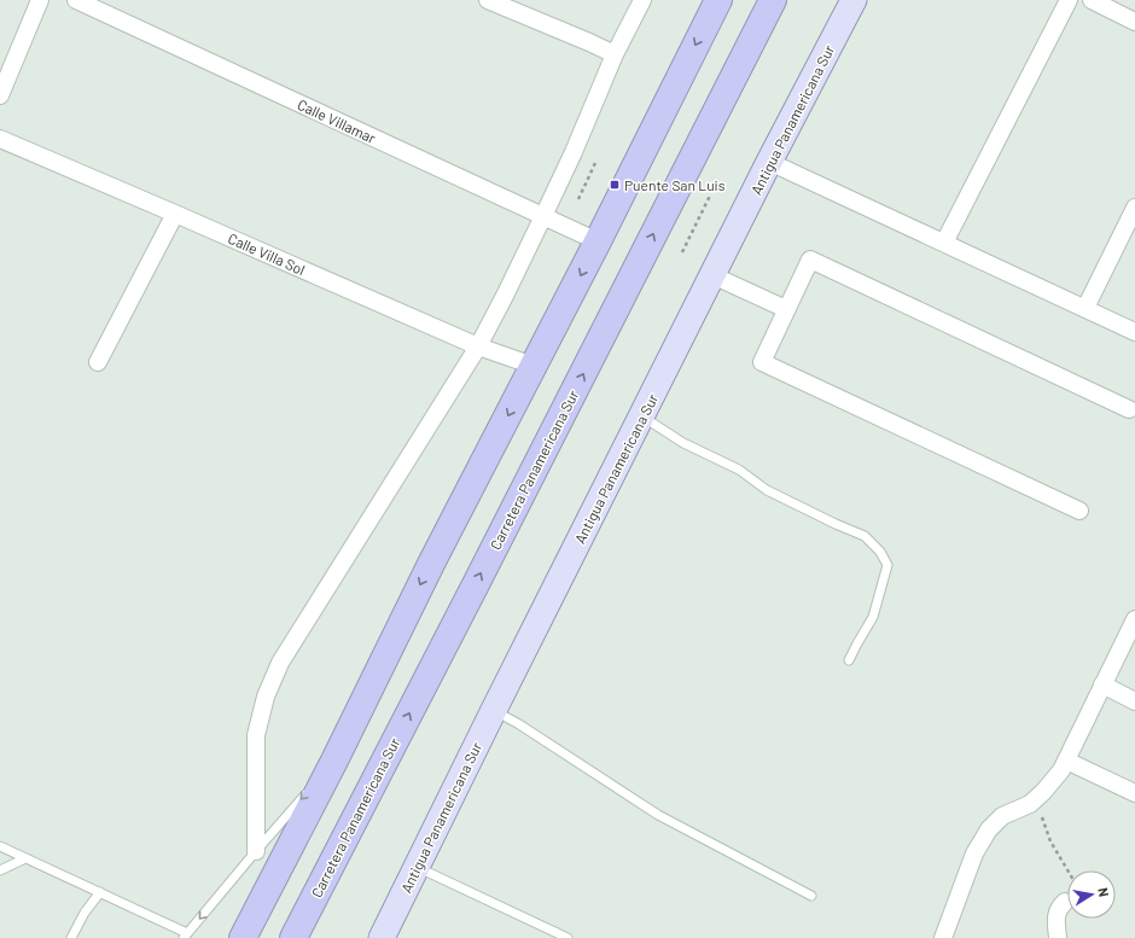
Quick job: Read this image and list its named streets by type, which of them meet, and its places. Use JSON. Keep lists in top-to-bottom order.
{
  "streets": {
    "highway": ["Carretera Panamericana Sur"],
    "main road": ["Antigua Panamericana Sur"],
    "street": ["Calle Villamar", "Calle Villa Sol"]
  },
  "places": {
    "transit": ["Puente San Luis"]
  },
  "north": "right"
}
